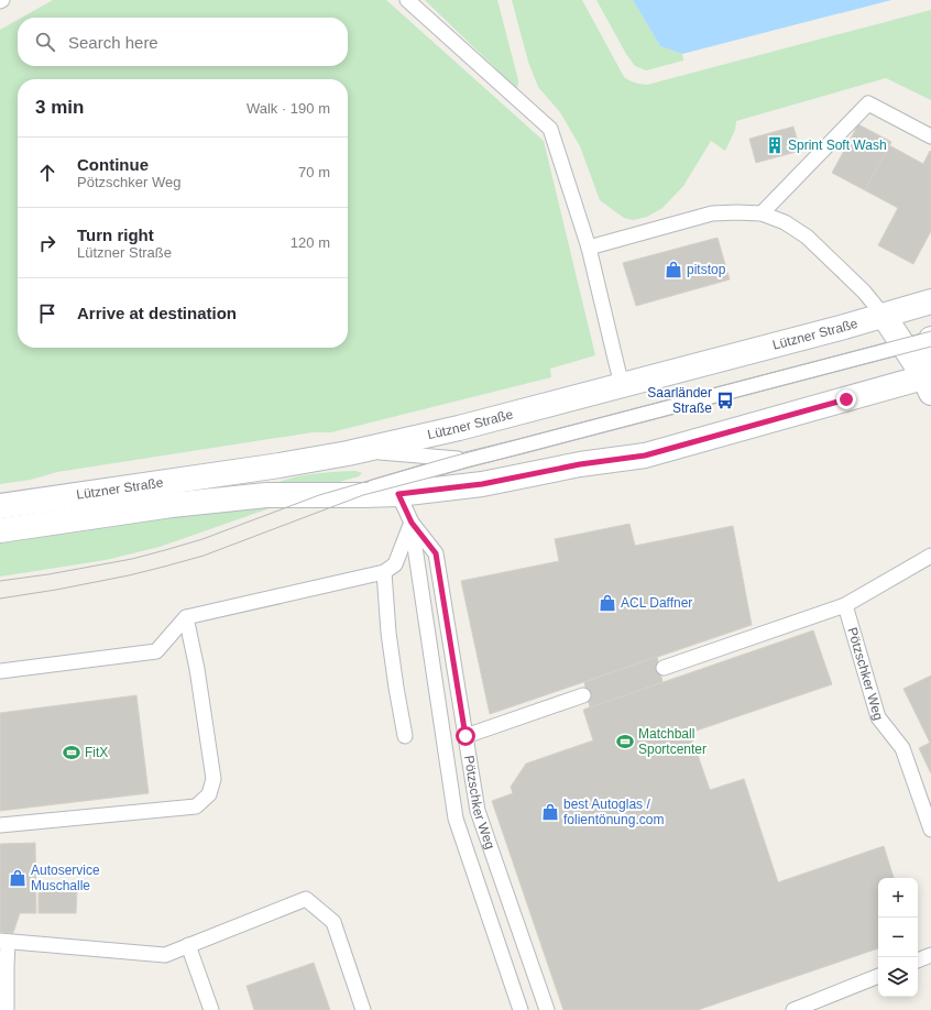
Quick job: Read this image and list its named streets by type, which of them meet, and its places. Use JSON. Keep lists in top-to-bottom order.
{
  "streets": {
    "main road": ["Lützner Straße"],
    "lane": ["Pötzschker Weg"]
  },
  "crossings": [
    ["Lützner Straße", "Pötzschker Weg"]
  ],
  "places": {
    "building": ["Sprint Soft Wash"],
    "shop": [
      "pitstop",
      "ACL Daffner",
      "best Autoglas / folientönung.com",
      "Autoservice Muschalle"
    ],
    "bus stop": ["Saarländer Straße"],
    "sports": ["Matchball Sportcenter", "FitX"]
  },
  "page": {
    "search": "Search here",
    "heading": ["3 min", "Walk · 190 m"],
    "list": [
      ["Continue", "Pötzschker Weg", "70 m"],
      ["Turn right", "Lützner Straße", "120 m"],
      "Arrive at destination"
    ],
    "map_buttons": ["+", "−"]
  }
}
